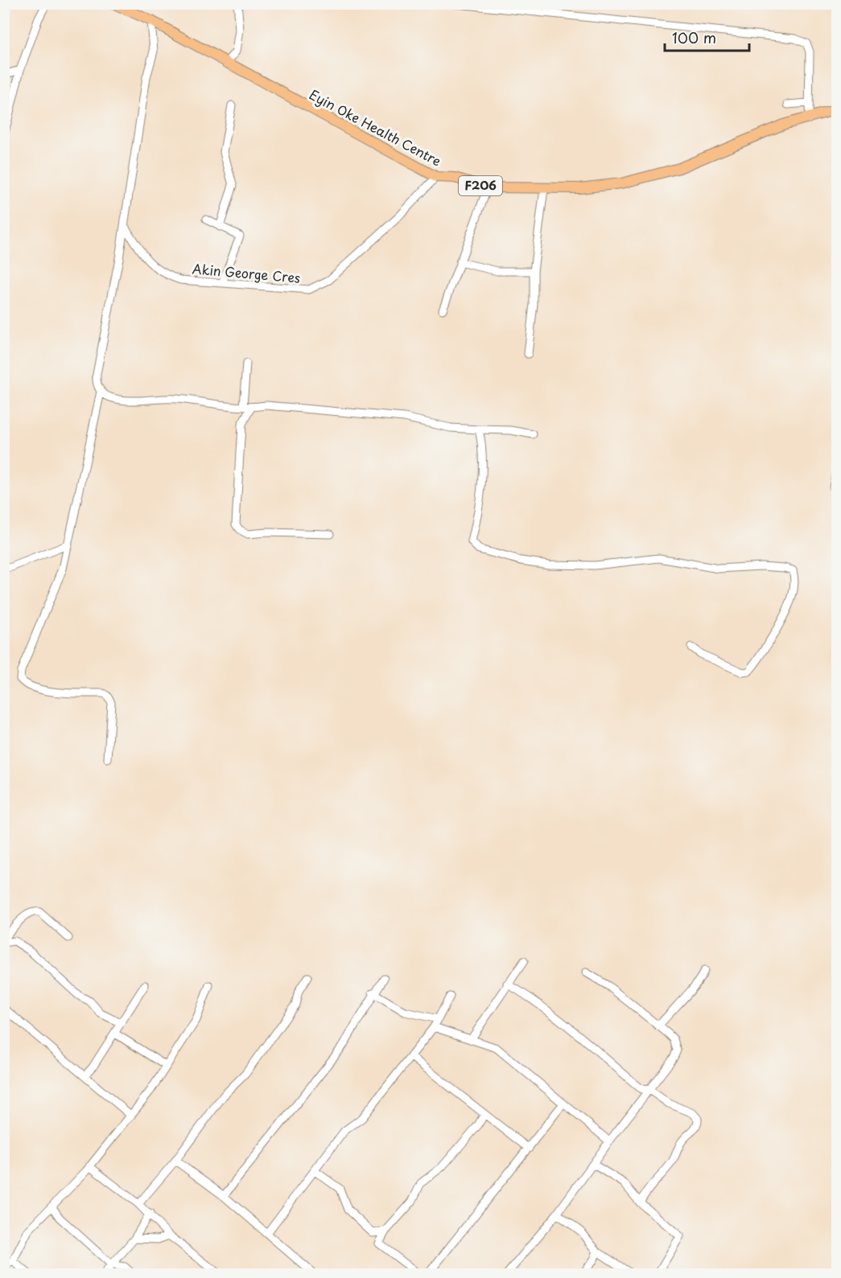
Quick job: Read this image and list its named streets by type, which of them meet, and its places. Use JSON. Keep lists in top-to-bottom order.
{
  "streets": {
    "main road": ["Eyin Oke Health Centre", "F206"],
    "street": ["Akin George Cres"]
  },
  "crossings": [
    ["Eyin Oke Health Centre", "Akin George Cres"]
  ],
  "scale_bar": "100 m"
}
